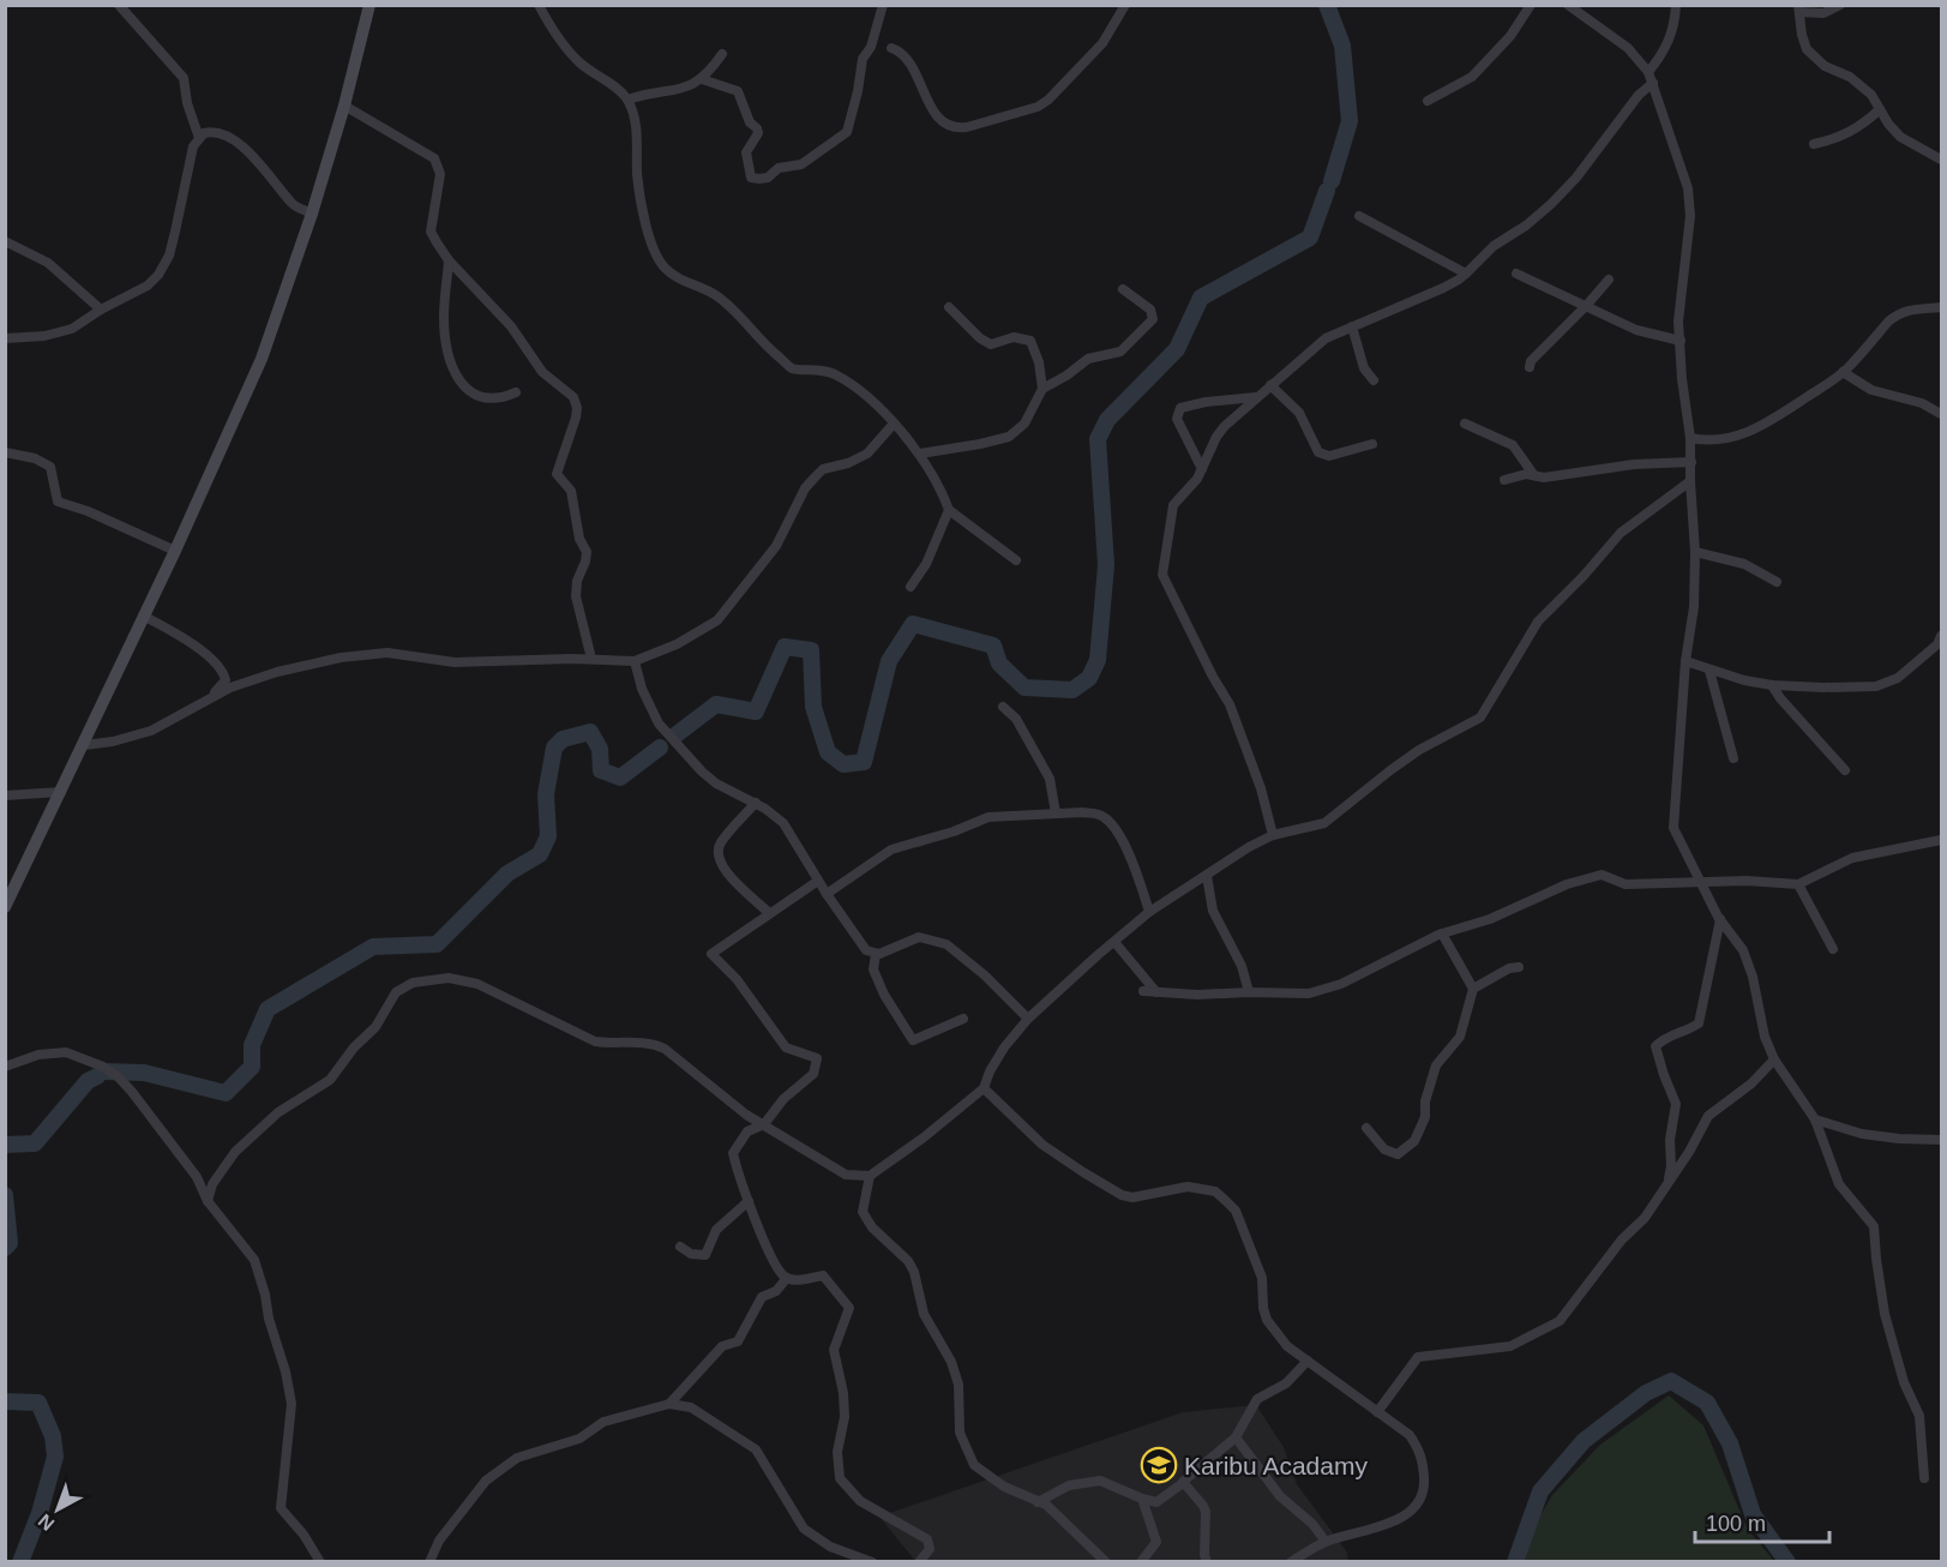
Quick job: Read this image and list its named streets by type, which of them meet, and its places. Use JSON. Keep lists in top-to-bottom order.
{
  "places": {
    "school or university": ["Karibu Acadamy"]
  },
  "scale_bar": "100 m",
  "north": "bottom left"
}
